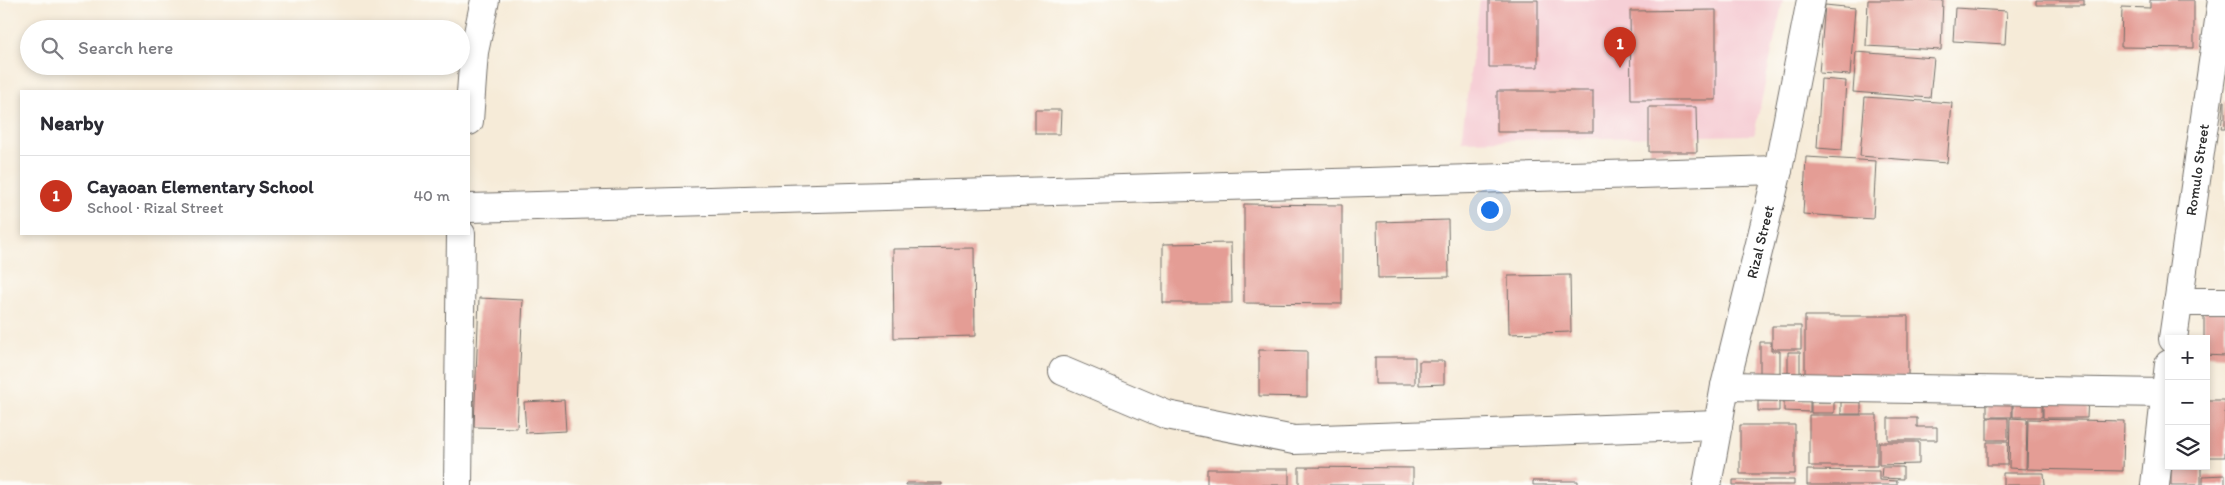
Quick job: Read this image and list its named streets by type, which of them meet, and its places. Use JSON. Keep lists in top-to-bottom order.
{
  "streets": {
    "street": ["Romulo Street", "Rizal Street"]
  },
  "page": {
    "search": "Search here",
    "pins": "1",
    "heading": "Nearby",
    "list": [
      {
        "mark": "1",
        "name": "Cayaoan Elementary School",
        "note": "School · Rizal Street",
        "value": "40 m"
      }
    ],
    "map_buttons": ["+", "−"]
  }
}
